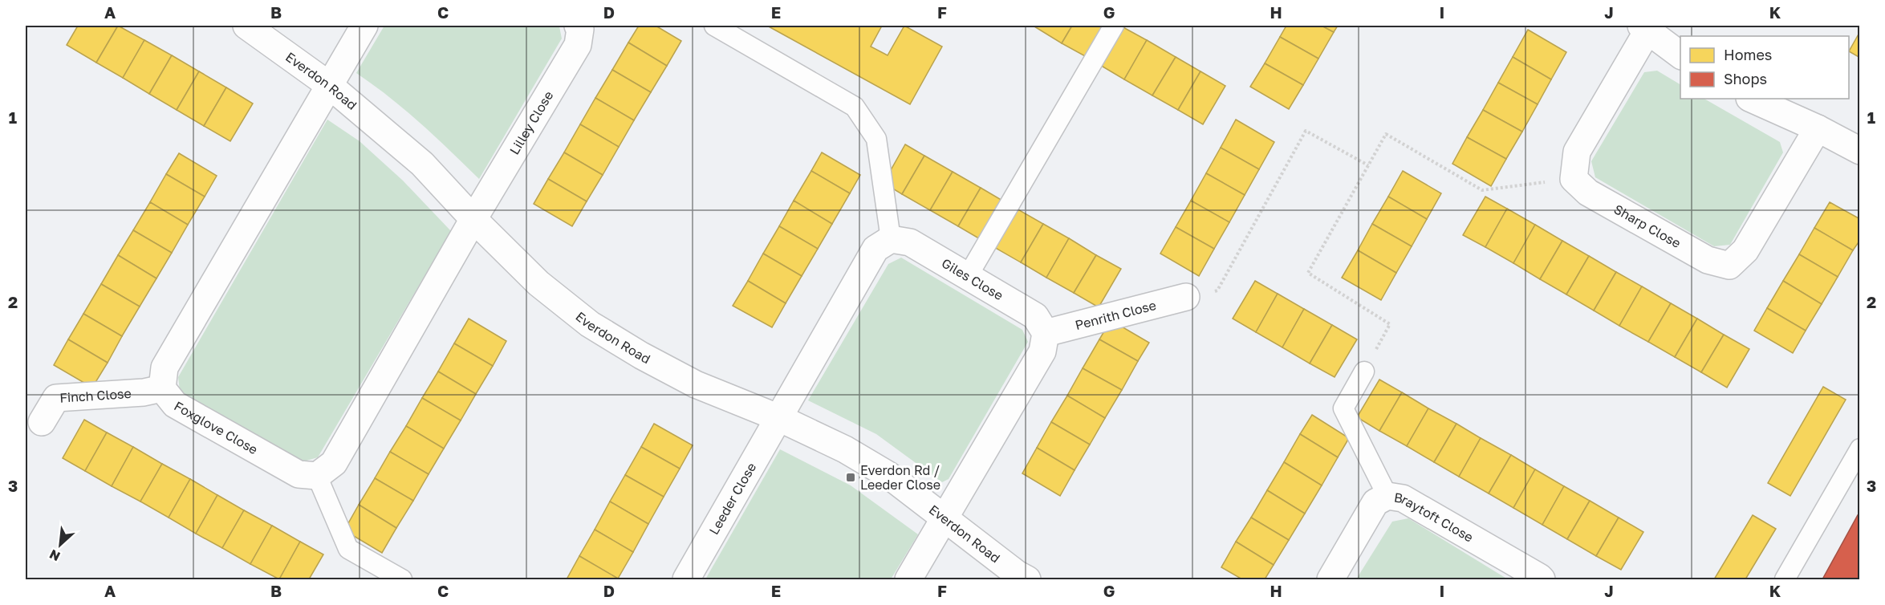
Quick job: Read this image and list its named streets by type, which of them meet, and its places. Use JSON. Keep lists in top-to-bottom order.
{
  "streets": {
    "street": [
      "Everdon Road",
      "Lilley Close",
      "Sharp Close",
      "Giles Close",
      "Penrith Close",
      "Finch Close",
      "Foxglove Close",
      "Leeder Close",
      "Braytoft Close"
    ]
  },
  "crossings": [
    ["Everdon Road", "Lilley Close"],
    ["Everdon Road", "Leeder Close"],
    ["Giles Close", "Penrith Close"],
    ["Finch Close", "Foxglove Close"]
  ],
  "places": {
    "transit": ["Everdon Rd / Leeder Close"]
  },
  "legend": ["Homes", "Shops"],
  "north": "bottom left",
  "grid": {
    "columns": [
      "A",
      "B",
      "C",
      "D",
      "E",
      "F",
      "G",
      "H",
      "I",
      "J",
      "K"
    ],
    "rows": ["1", "2", "3"]
  }
}
